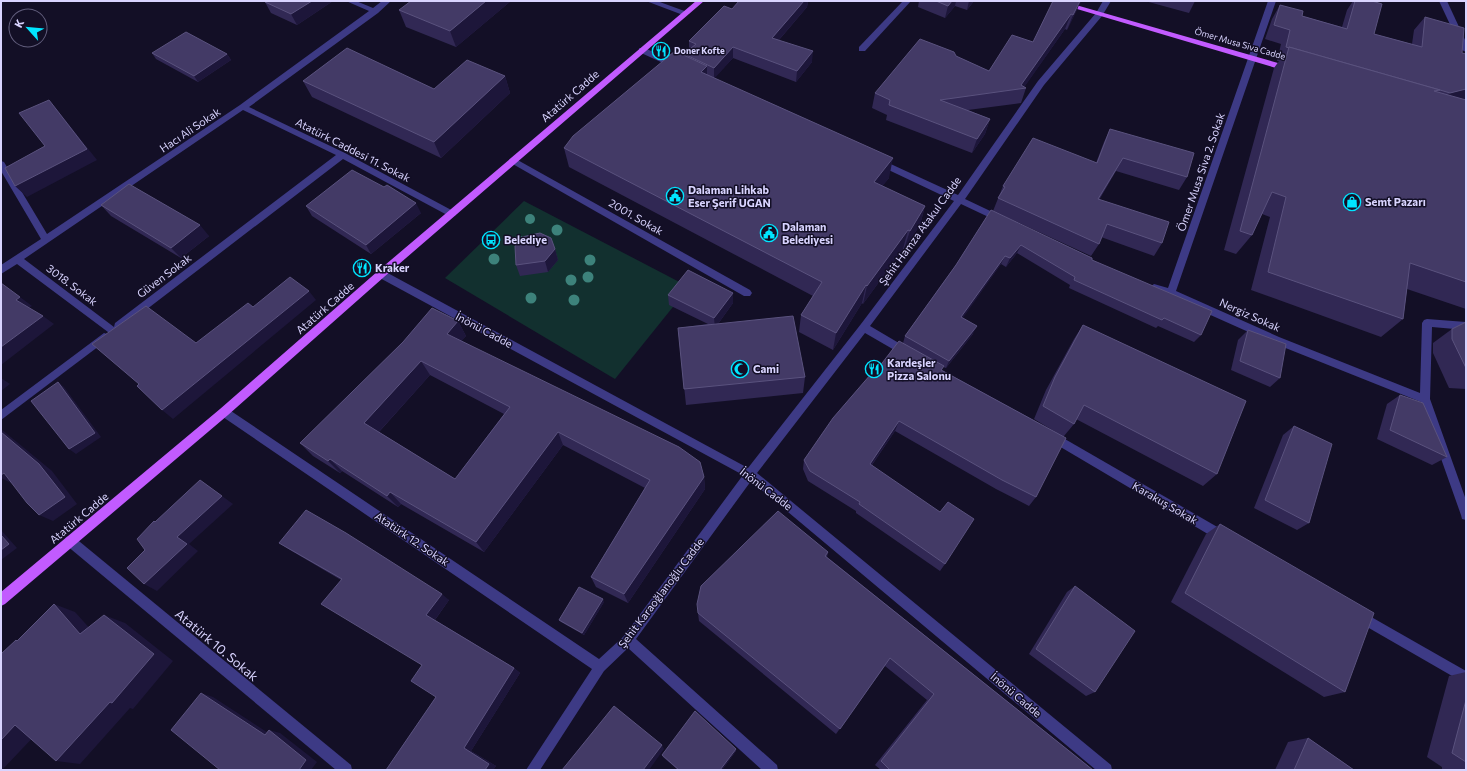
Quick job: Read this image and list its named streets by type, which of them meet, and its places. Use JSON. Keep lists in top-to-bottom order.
{
  "streets": {
    "main road": ["Ömer Musa Siva Cadde", "Atatürk Cadde"],
    "street": [
      "Hacı Ali Sokak",
      "Atatürk Caddesi 11. Sokak",
      "Ömer Musa Siva 2. Sokak",
      "2001. Sokak",
      "Şehit Hamza Atakul Cadde",
      "Güven Sokak",
      "3018. Sokak",
      "Nergiz Sokak",
      "İnönü Cadde",
      "Karakuş Sokak",
      "Atatürk 12. Sokak",
      "Şehit Karaoğlanoğlu Cadde",
      "Atatürk 10. Sokak"
    ]
  },
  "crossings": [
    ["Ömer Musa Siva Cadde", "Ömer Musa Siva 2. Sokak"],
    ["Ömer Musa Siva Cadde", "Şehit Hamza Atakul Cadde"],
    ["Atatürk Cadde", "Atatürk Caddesi 11. Sokak"],
    ["Atatürk Cadde", "2001. Sokak"],
    ["Atatürk Cadde", "İnönü Cadde"],
    ["Atatürk Cadde", "Atatürk 12. Sokak"],
    ["Atatürk Cadde", "Atatürk 10. Sokak"],
    ["Hacı Ali Sokak", "Atatürk Caddesi 11. Sokak"],
    ["Hacı Ali Sokak", "3018. Sokak"],
    ["Atatürk Caddesi 11. Sokak", "Güven Sokak"],
    ["Ömer Musa Siva 2. Sokak", "Nergiz Sokak"],
    ["Şehit Hamza Atakul Cadde", "İnönü Cadde"],
    ["Şehit Hamza Atakul Cadde", "Şehit Karaoğlanoğlu Cadde"],
    ["Güven Sokak", "3018. Sokak"],
    ["İnönü Cadde", "Şehit Karaoğlanoğlu Cadde"],
    ["Atatürk 12. Sokak", "Şehit Karaoğlanoğlu Cadde"]
  ],
  "places": {
    "restaurant": ["Doner Kofte", "Kraker", "Kardeşler Pizza Salonu"],
    "public building": ["Dalaman Lihkab Eser Şerif UGAN", "Dalaman Belediyesi"],
    "shop": ["Semt Pazarı"],
    "bus stop": ["Belediye"],
    "mosque": ["Cami"]
  },
  "north": "top left"
}
